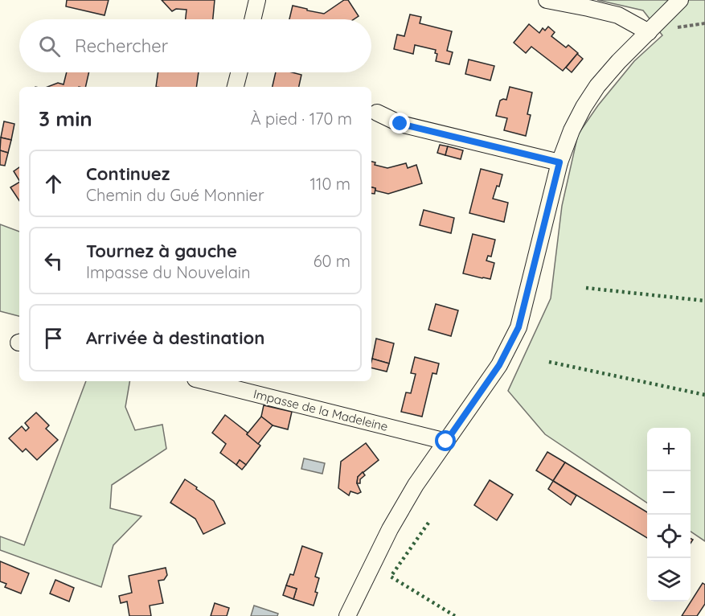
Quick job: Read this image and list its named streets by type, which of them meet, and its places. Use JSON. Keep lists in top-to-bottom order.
{
  "streets": {
    "street": ["Impasse de la Madeleine"]
  },
  "page": {
    "search": "Rechercher",
    "heading": ["3 min", "À pied · 170 m"],
    "list": [
      ["Continuez", "Chemin du Gué Monnier", "110 m"],
      ["Tournez à gauche", "Impasse du Nouvelain", "60 m"],
      "Arrivée à destination"
    ],
    "map_buttons": ["+", "−"]
  }
}
